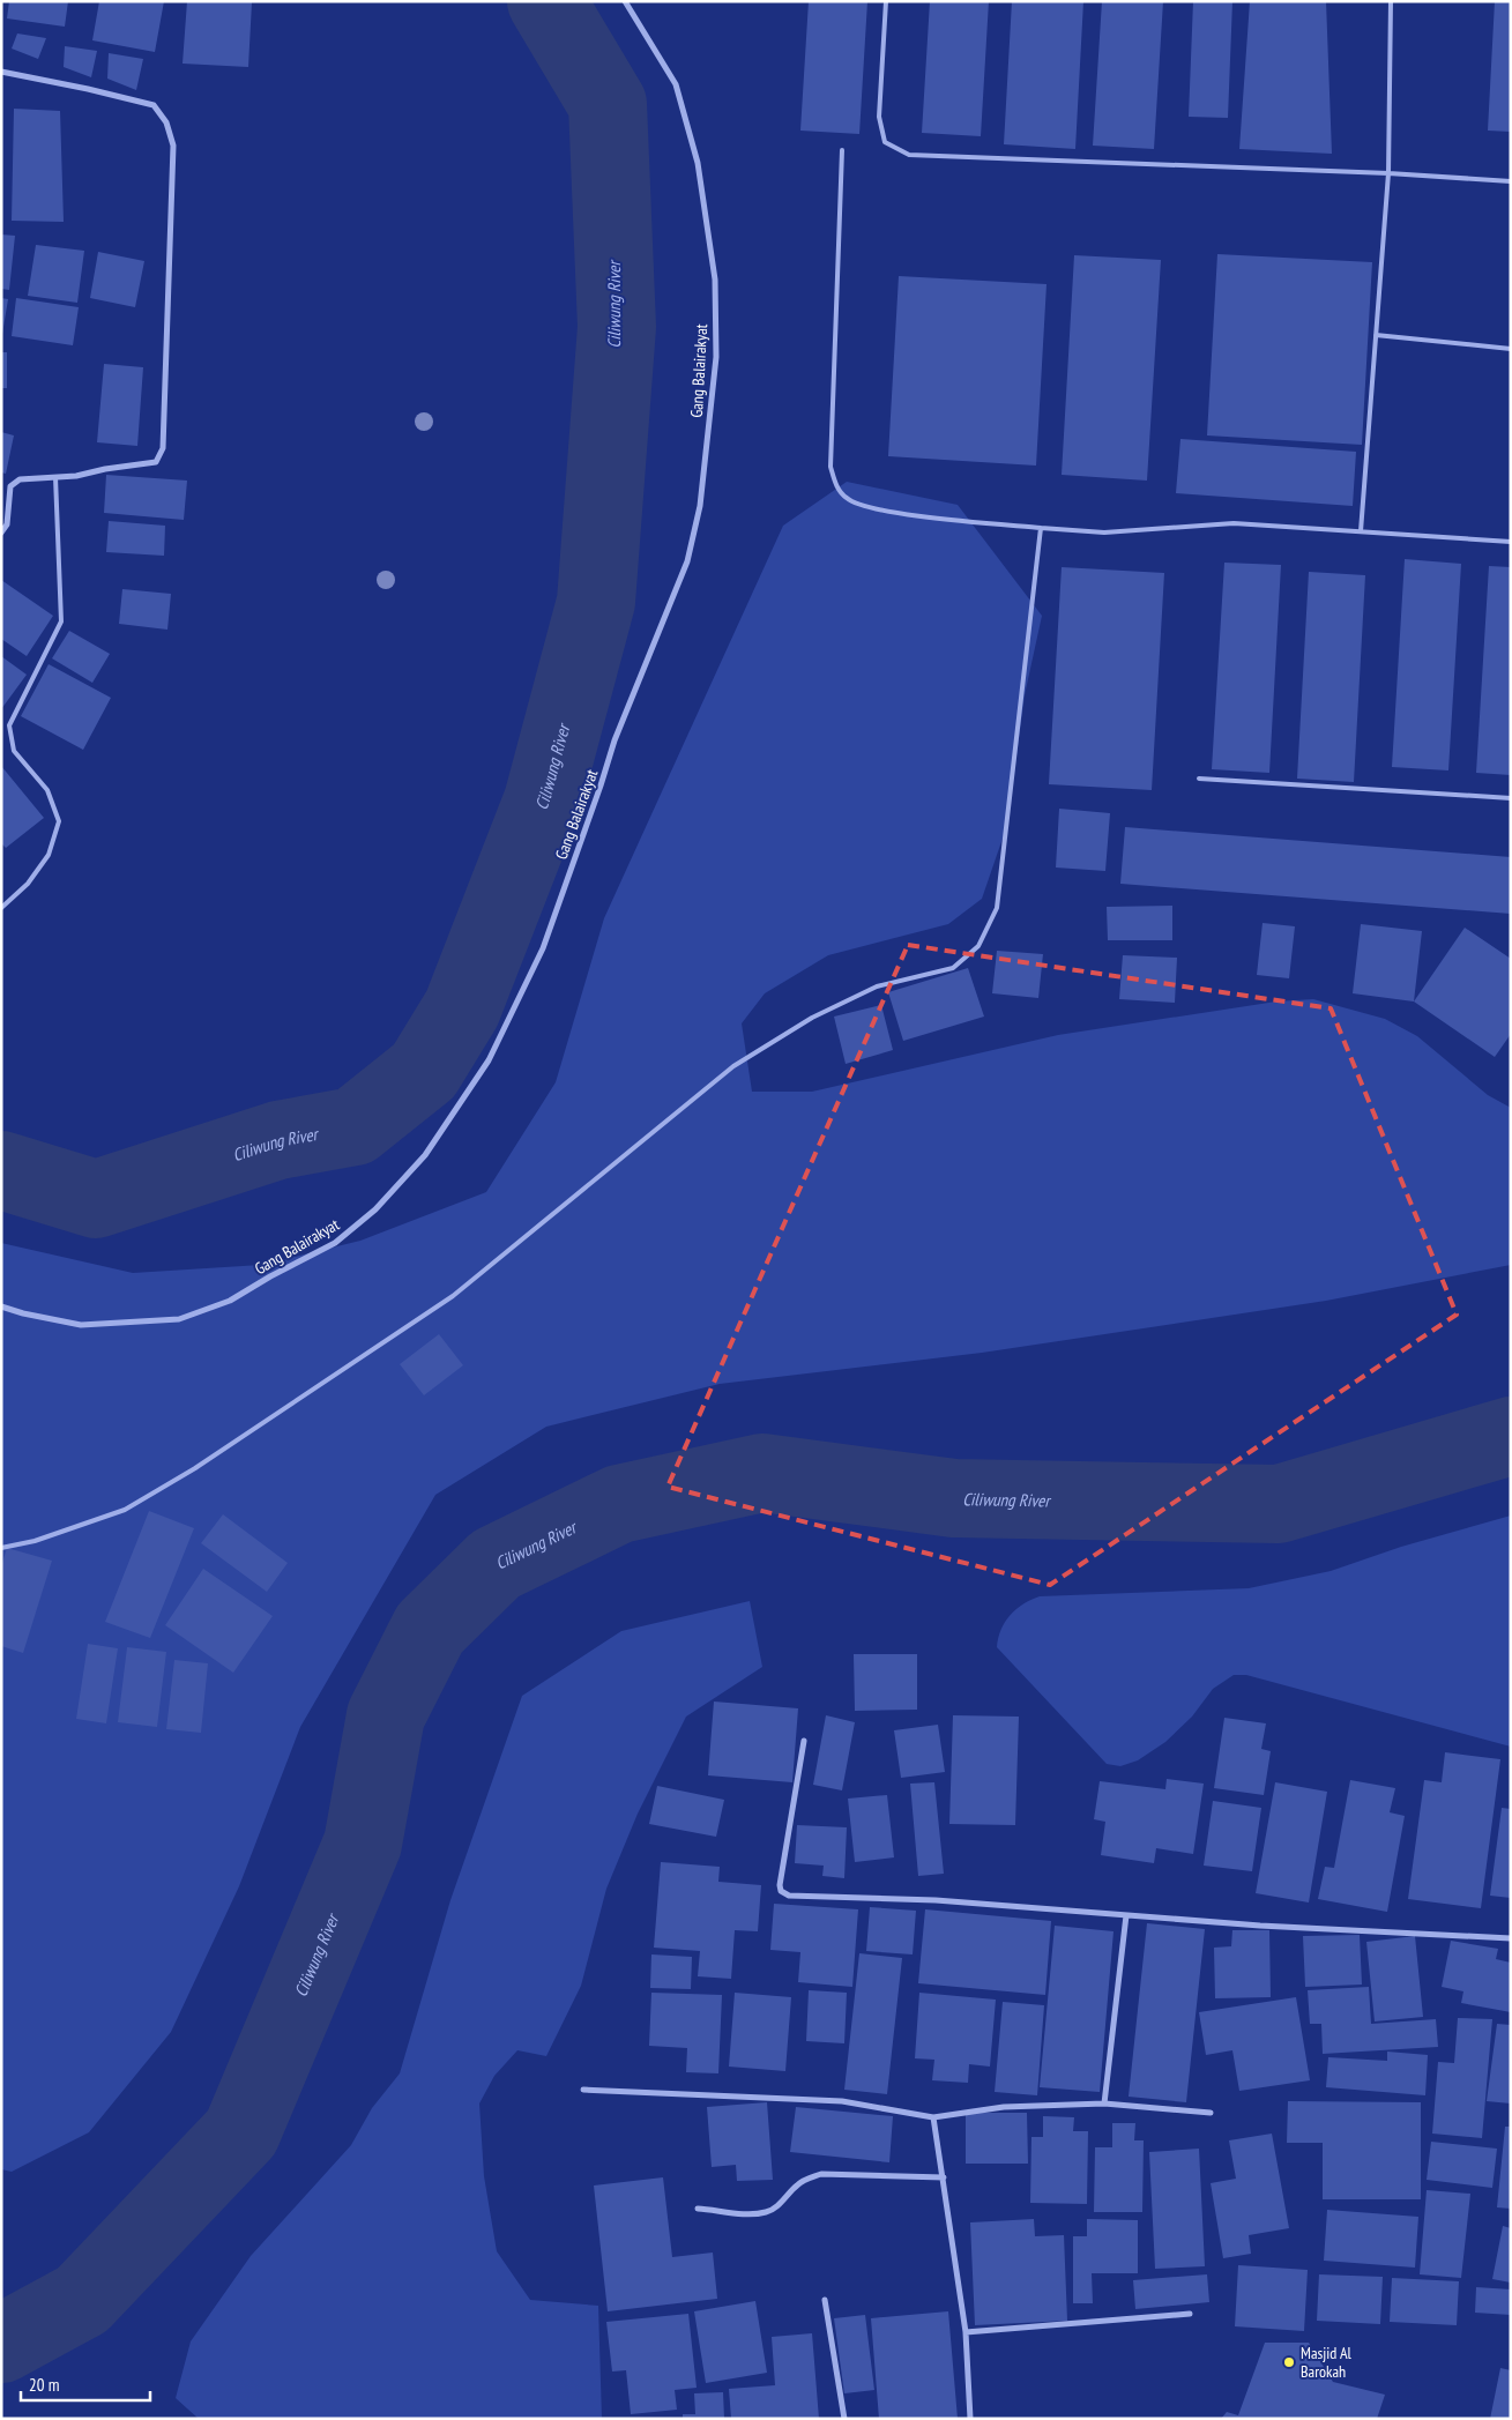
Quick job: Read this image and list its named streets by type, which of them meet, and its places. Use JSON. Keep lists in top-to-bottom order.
{
  "streets": {
    "street": ["Gang Balairakyat"]
  },
  "water": ["Ciliwung River"],
  "places": ["Masjid Al Barokah"],
  "scale_bar": "20 m"
}
